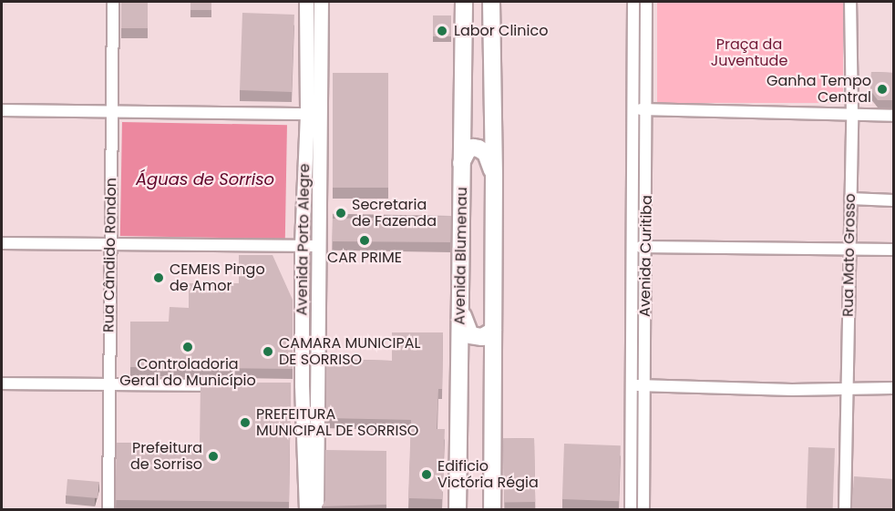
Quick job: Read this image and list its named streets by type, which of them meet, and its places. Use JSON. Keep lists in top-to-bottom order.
{
  "streets": {
    "main road": ["Avenida Blumenau"],
    "street": [
      "Avenida Porto Alegre",
      "Rua Cândido Rondon",
      "Rua Mato Grosso",
      "Avenida Curitiba"
    ]
  },
  "water": ["Águas de Sorriso"],
  "parks": ["Praça da Juventude"],
  "places": [
    "Labor Clinico",
    "Ganha Tempo Central",
    "Secretaria de Fazenda",
    "CAR PRIME",
    "CEMEIS Pingo de Amor",
    "Controladoria Geral do Município",
    "CAMARA MUNICIPAL DE SORRISO",
    "PREFEITURA MUNICIPAL DE SORRISO",
    "Prefeitura de Sorriso",
    "Edificio Victória Régia"
  ]
}
